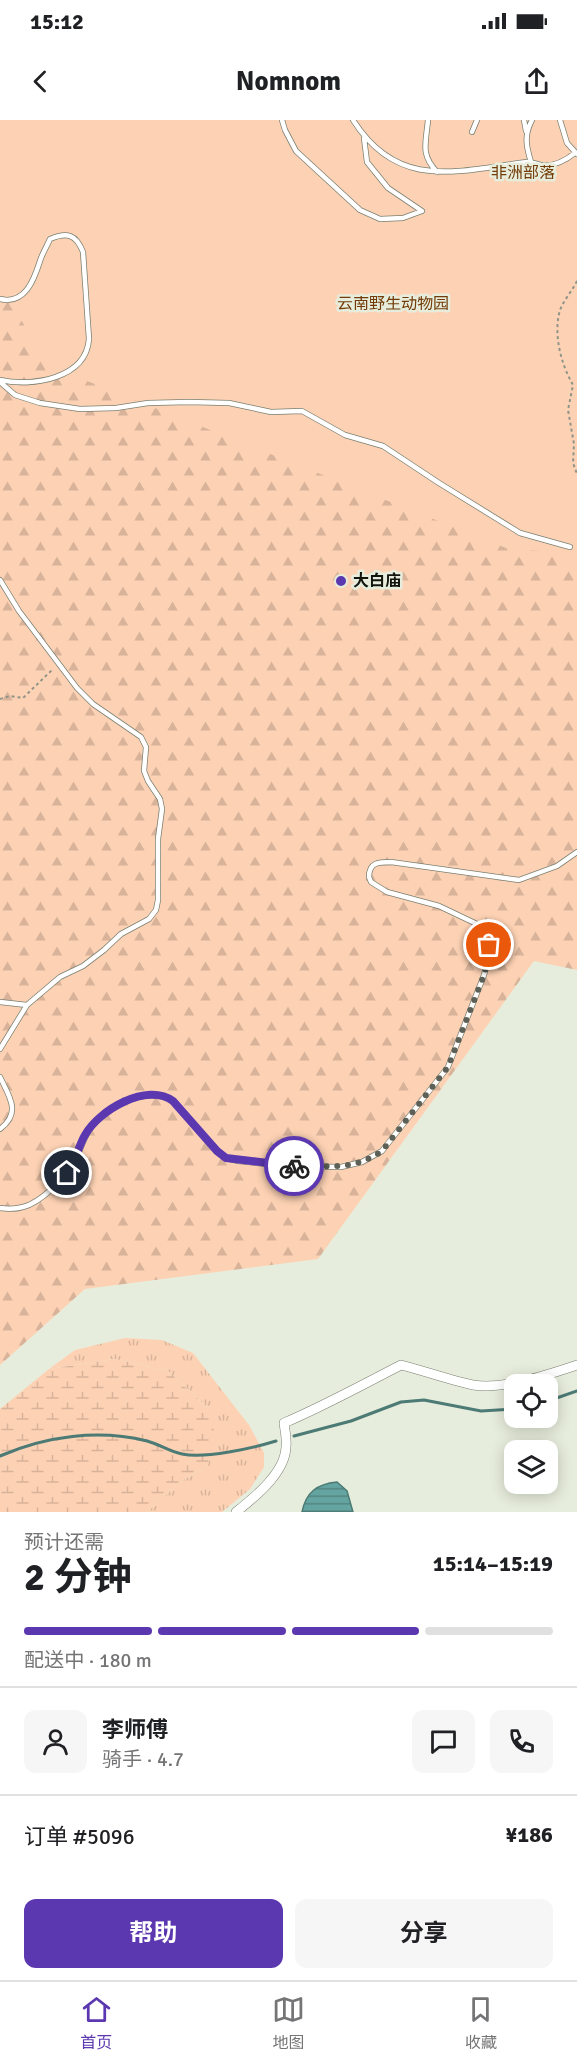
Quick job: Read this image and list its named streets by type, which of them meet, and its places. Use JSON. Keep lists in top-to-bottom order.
{
  "parks": ["非洲部落", "云南野生动物园"],
  "places": ["大白庙"],
  "page": {
    "status": "15:12",
    "header": "Nomnom",
    "heading": ["2 分钟", "预计还需", "15:14–15:19"],
    "panel": [
      "李师傅",
      "骑手 · 4.7",
      "订单 #5096",
      "¥186"
    ],
    "bar": "配送中 · 180 m",
    "buttons": ["帮助", "分享"],
    "tabs": ["首页", "地图", "收藏"]
  }
}
